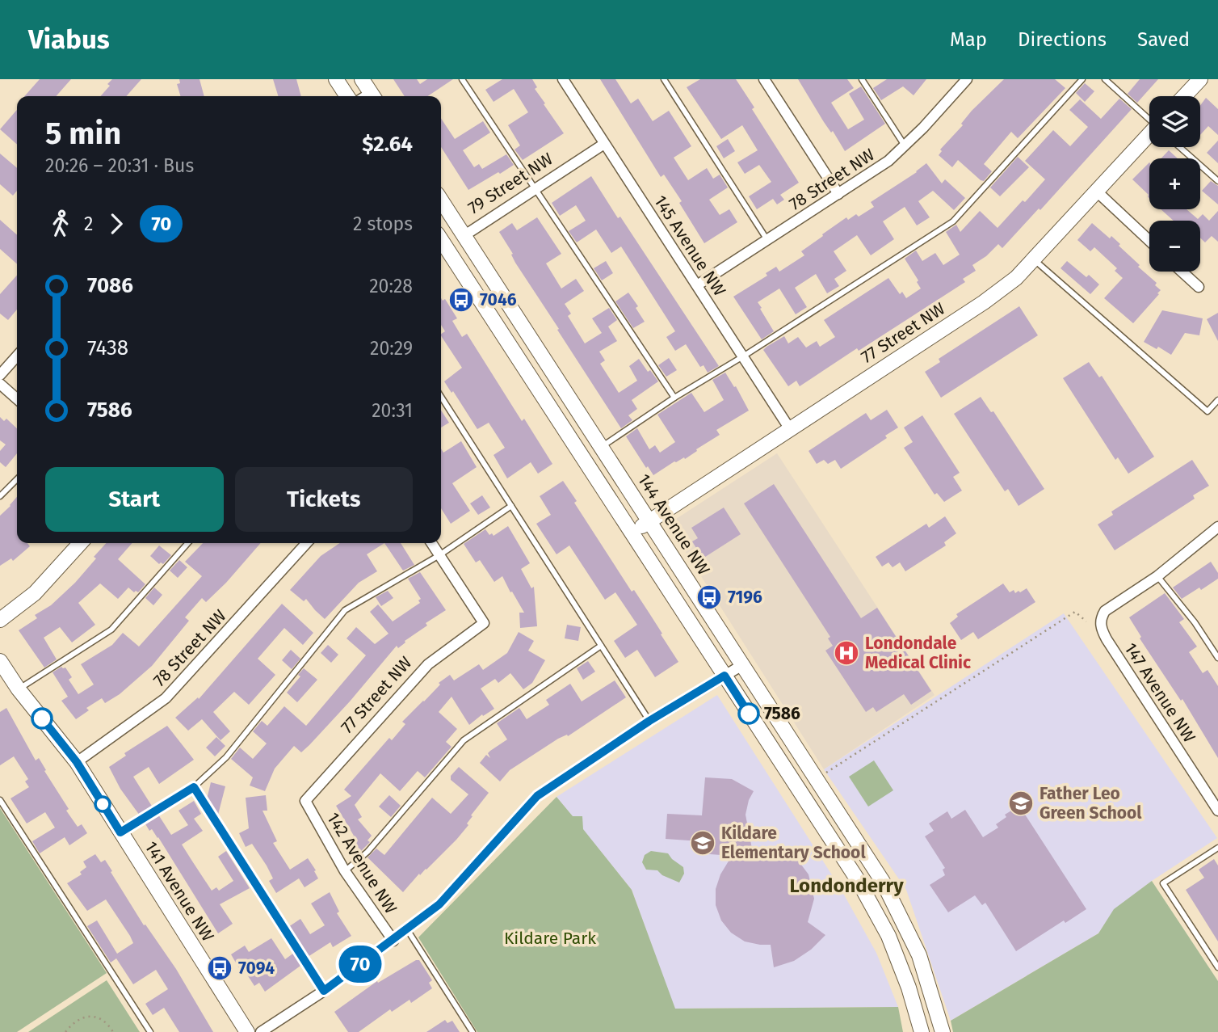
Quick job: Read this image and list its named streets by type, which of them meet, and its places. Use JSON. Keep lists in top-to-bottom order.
{
  "streets": {
    "street": [
      "78 Street NW",
      "79 Street NW",
      "145 Avenue NW",
      "77 Street NW",
      "144 Avenue NW",
      "147 Avenue NW",
      "142 Avenue NW",
      "141 Avenue NW"
    ]
  },
  "crossings": [
    ["78 Street NW", "145 Avenue NW"],
    ["78 Street NW", "141 Avenue NW"],
    ["79 Street NW", "145 Avenue NW"],
    ["79 Street NW", "144 Avenue NW"],
    ["145 Avenue NW", "77 Street NW"],
    ["77 Street NW", "144 Avenue NW"],
    ["77 Street NW", "142 Avenue NW"]
  ],
  "districts": ["Londonderry"],
  "parks": ["Kildare Park"],
  "places": {
    "bus stop": ["7046", "7196", "7094"],
    "hospital": ["Londondale Medical Clinic"],
    "other": ["7586"],
    "school or university": ["Father Leo Green School", "Kildare Elementary School"]
  },
  "lines": ["bus line 70"],
  "page": {
    "header": "Viabus",
    "nav": ["Map", "Directions", "Saved"],
    "on_map": "70",
    "map_buttons": ["+", "−"],
    "heading": ["5 min", "20:26 – 20:31 · Bus", "$2.64"],
    "legs": ["2", "70", "2 stops"],
    "list": [
      {
        "name": "7086",
        "value": "20:28"
      },
      {
        "name": "7438",
        "value": "20:29"
      },
      {
        "name": "7586",
        "value": "20:31"
      }
    ],
    "buttons": ["Start", "Tickets"]
  }
}
